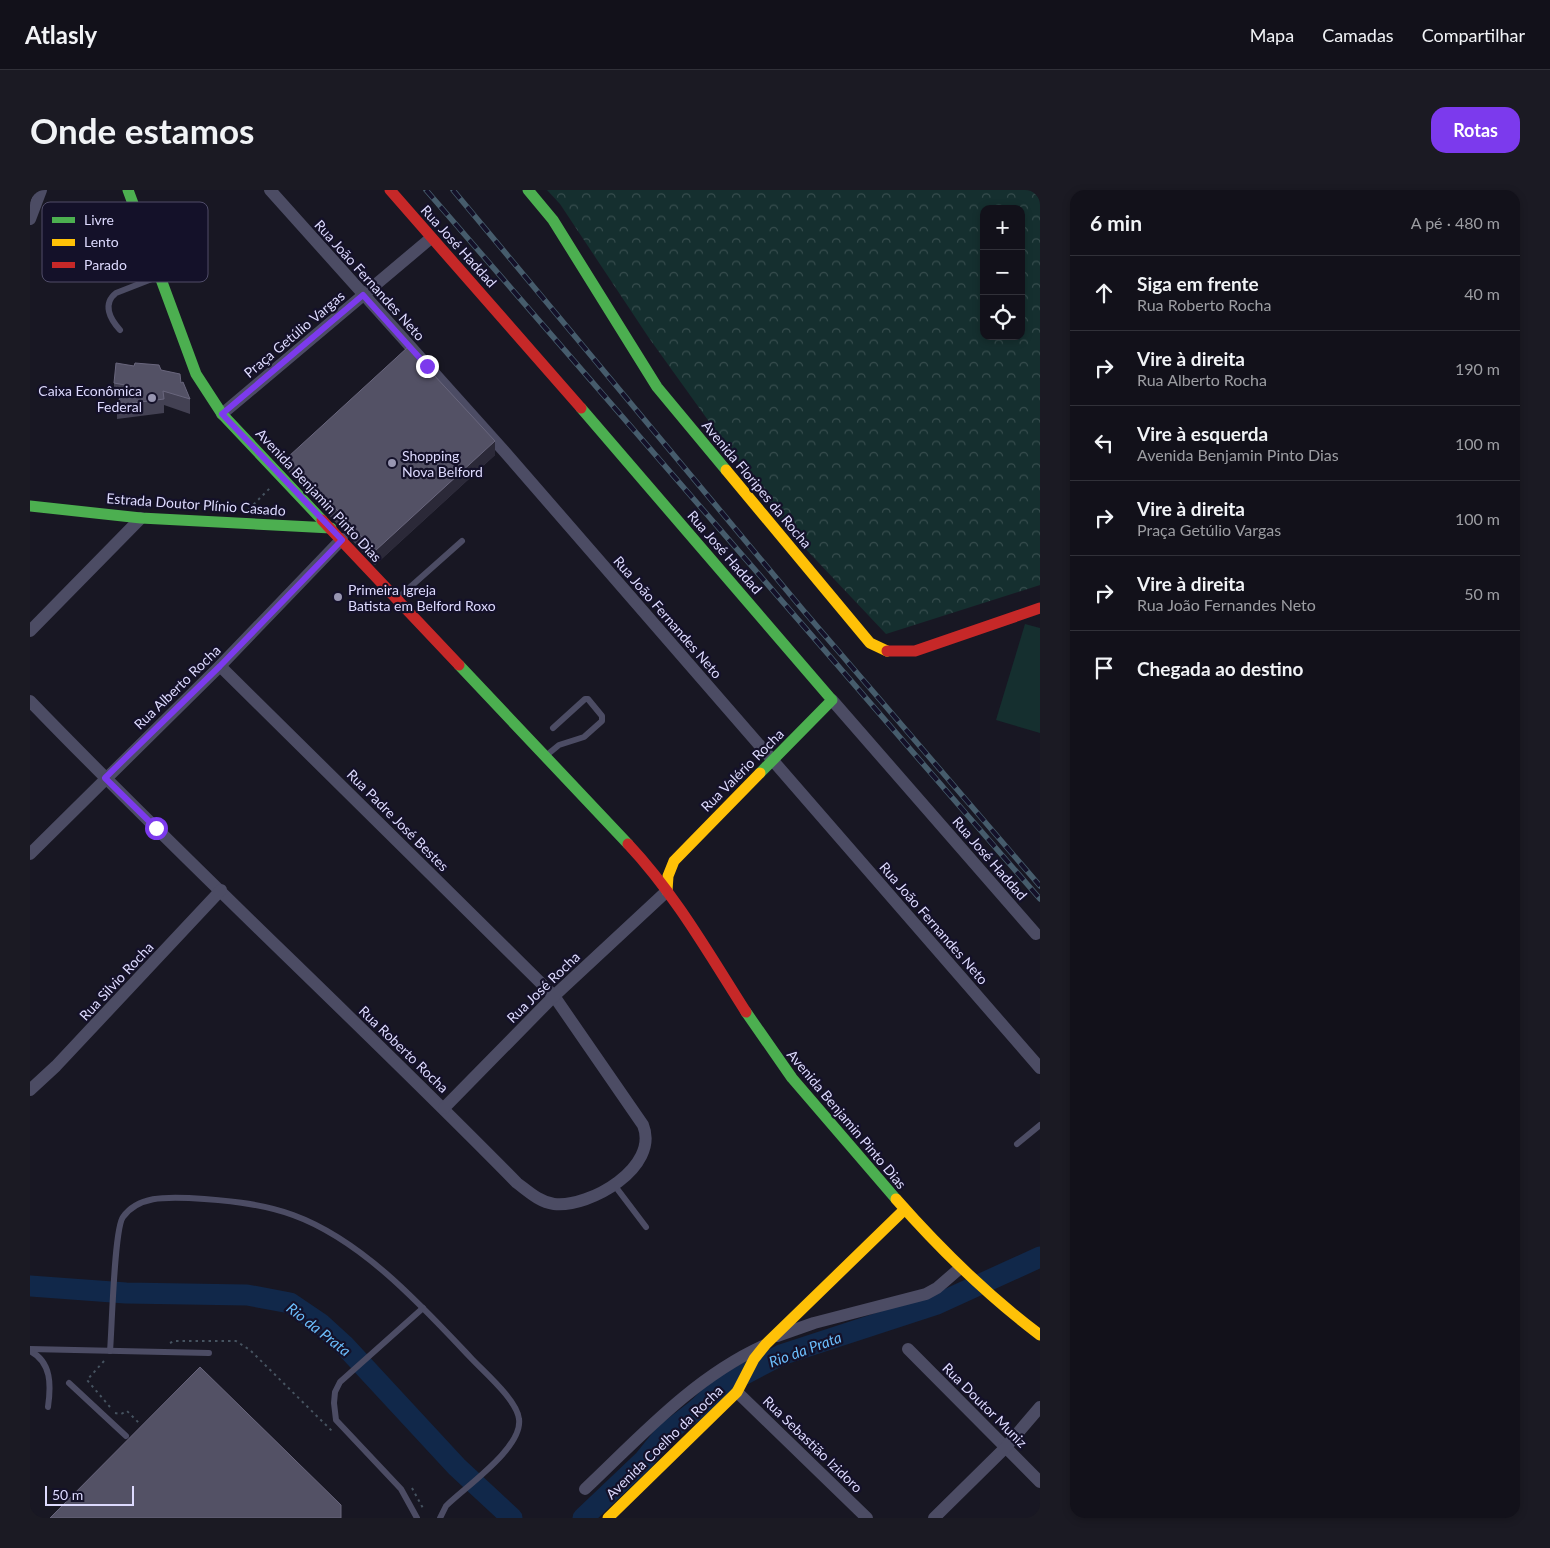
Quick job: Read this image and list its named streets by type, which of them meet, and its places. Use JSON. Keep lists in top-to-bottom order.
{
  "streets": {
    "main road": [
      "Rua José Haddad",
      "Avenida Floripes da Rocha",
      "Avenida Benjamin Pinto Dias",
      "Estrada Doutor Plínio Casado",
      "Rua Valério Rocha",
      "Avenida Coelho da Rocha"
    ],
    "street": [
      "Rua João Fernandes Neto",
      "Praça Getúlio Vargas",
      "Rua Alberto Rocha",
      "Rua Padre José Bestes",
      "Rua Silvio Rocha",
      "Rua José Rocha",
      "Rua Roberto Rocha",
      "Rua Doutor Muniz",
      "Rua Sebastião Izidoro"
    ]
  },
  "crossings": [
    ["Rua José Haddad", "Praça Getúlio Vargas"],
    ["Rua José Haddad", "Rua Valério Rocha"],
    ["Rua João Fernandes Neto", "Praça Getúlio Vargas"],
    ["Rua João Fernandes Neto", "Rua Valério Rocha"],
    ["Praça Getúlio Vargas", "Avenida Benjamin Pinto Dias"],
    ["Avenida Benjamin Pinto Dias", "Estrada Doutor Plínio Casado"],
    ["Avenida Benjamin Pinto Dias", "Rua Alberto Rocha"],
    ["Avenida Benjamin Pinto Dias", "Rua José Rocha"],
    ["Avenida Benjamin Pinto Dias", "Avenida Coelho da Rocha"],
    ["Rua Alberto Rocha", "Rua Padre José Bestes"],
    ["Rua Alberto Rocha", "Rua Roberto Rocha"],
    ["Rua Padre José Bestes", "Rua José Rocha"],
    ["Rua Padre José Bestes", "Rua Roberto Rocha"],
    ["Rua Silvio Rocha", "Rua Roberto Rocha"],
    ["Rua José Rocha", "Rua Roberto Rocha"],
    ["Avenida Coelho da Rocha", "Rua Sebastião Izidoro"]
  ],
  "water": ["Rio da Prata"],
  "places": ["Caixa Econômica Federal", "Shopping Nova Belford", "Primeira Igreja Batista em Belford Roxo"],
  "legend": ["Livre", "Lento", "Parado"],
  "scale_bar": "50 m",
  "page": {
    "header": "Atlasly",
    "nav": ["Mapa", "Camadas", "Compartilhar"],
    "buttons": "Rotas",
    "title": "Onde estamos",
    "heading": ["6 min", "A pé · 480 m"],
    "map_buttons": ["+", "−"],
    "list": [
      ["Siga em frente", "Rua Roberto Rocha", "40 m"],
      ["Vire à direita", "Rua Alberto Rocha", "190 m"],
      ["Vire à esquerda", "Avenida Benjamin Pinto Dias", "100 m"],
      ["Vire à direita", "Praça Getúlio Vargas", "100 m"],
      ["Vire à direita", "Rua João Fernandes Neto", "50 m"],
      "Chegada ao destino"
    ],
    "scale": "50 m"
  }
}
